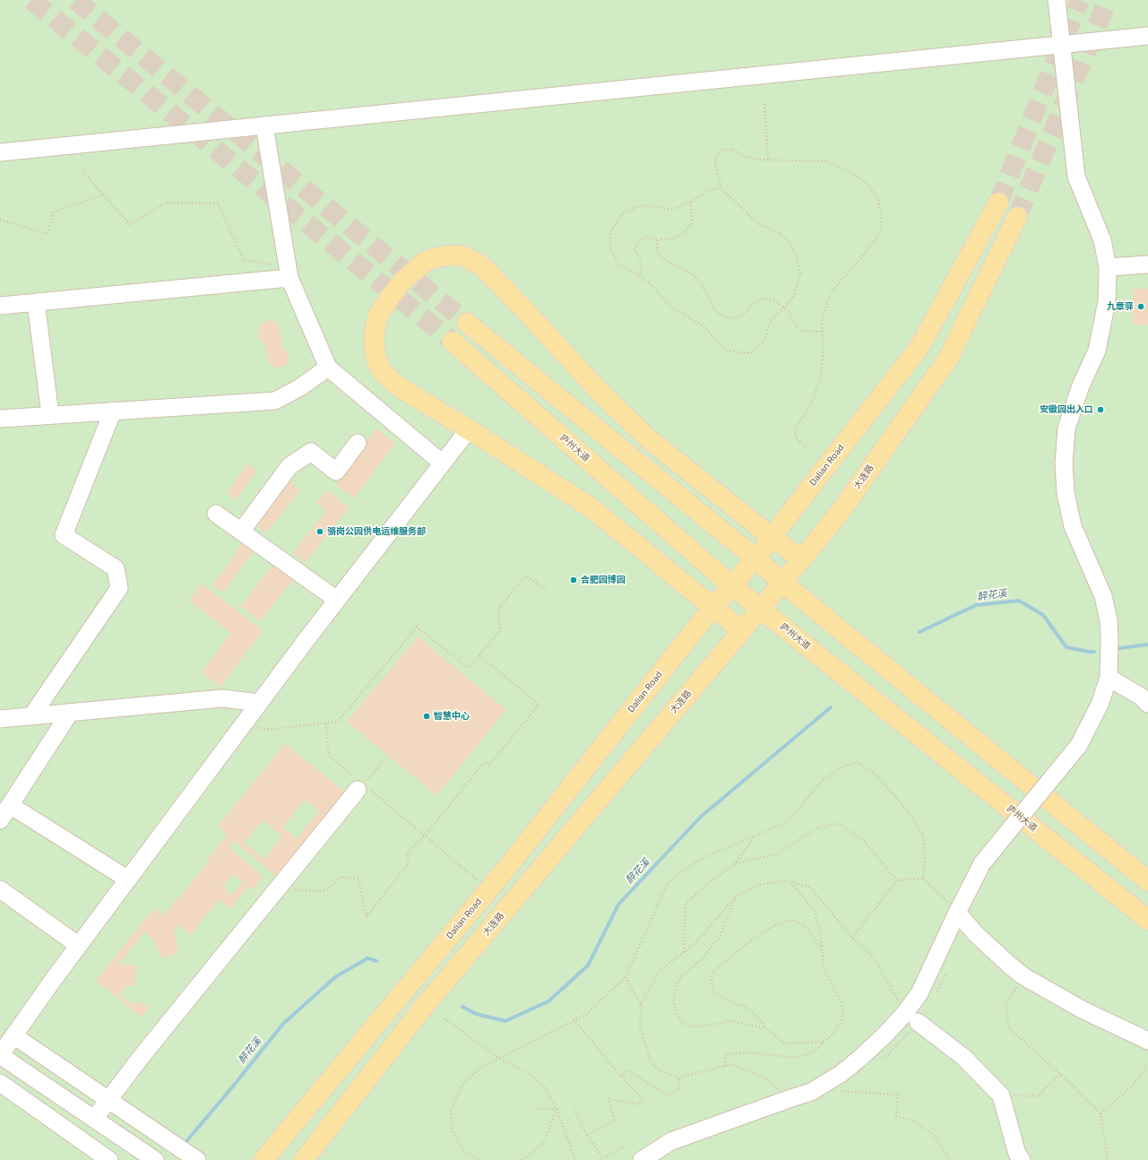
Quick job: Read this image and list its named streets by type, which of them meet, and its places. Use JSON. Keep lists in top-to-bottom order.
{
  "streets": {
    "main road": ["庐州大道", "Dalian Road", "大连路"]
  },
  "crossings": [
    ["庐州大道", "Dalian Road"],
    ["庐州大道", "大连路"]
  ],
  "water": ["醉花溪"],
  "places": [
    "九章驿",
    "安徽园出入口",
    "骆岗公园供电运维服务部",
    "合肥园博园",
    "智慧中心"
  ]
}
